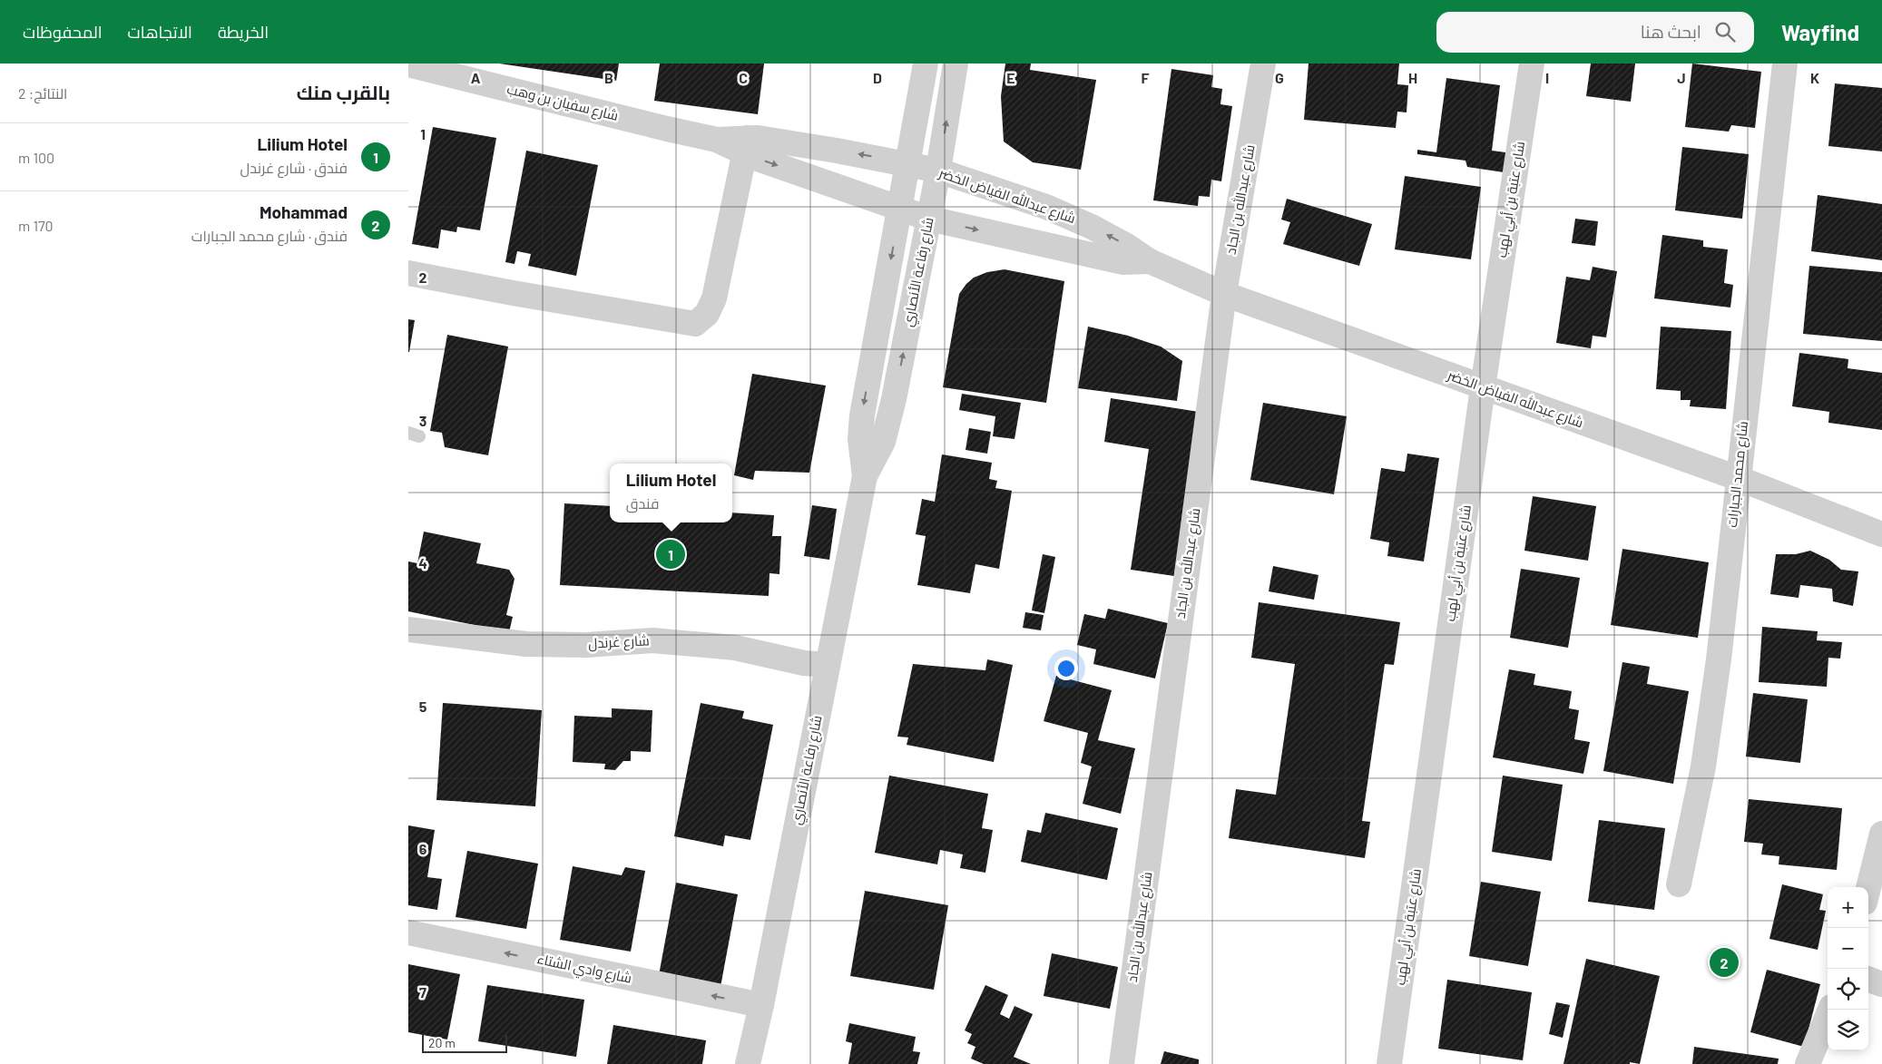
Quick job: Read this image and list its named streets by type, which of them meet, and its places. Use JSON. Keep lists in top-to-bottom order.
{
  "streets": {
    "street": [
      "شارع سفيان بن وهب",
      "شارع عبدالله الفياض الخضر",
      "شارع عبدالله بن الجاد",
      "شارع عتبة بن أبي لهب",
      "شارع رفاعة الأنصاري",
      "شارع محمد الجبارات",
      "شارع غرندل",
      "شارع وادي الشتاء"
    ]
  },
  "crossings": [
    ["شارع سفيان بن وهب", "شارع عبدالله الفياض الخضر"],
    ["شارع سفيان بن وهب", "شارع رفاعة الأنصاري"],
    ["شارع عبدالله الفياض الخضر", "شارع عبدالله بن الجاد"],
    ["شارع عبدالله الفياض الخضر", "شارع عتبة بن أبي لهب"],
    ["شارع عبدالله الفياض الخضر", "شارع رفاعة الأنصاري"],
    ["شارع عبدالله الفياض الخضر", "شارع محمد الجبارات"],
    ["شارع رفاعة الأنصاري", "شارع غرندل"],
    ["شارع رفاعة الأنصاري", "شارع وادي الشتاء"]
  ],
  "one_way": ["شارع وادي الشتاء"],
  "scale_bar": "20 m",
  "page": {
    "header": "Wayfind",
    "search": "ابحث هنا",
    "nav": ["الخريطة", "الاتجاهات", "المحفوظات"],
    "heading": ["بالقرب منك", "النتائج: 2"],
    "list": [
      {
        "mark": "1",
        "name": "Lilium Hotel",
        "note": "فندق · شارع غرندل",
        "value": "100 m"
      },
      {
        "mark": "2",
        "name": "Mohammad",
        "note": "فندق · شارع محمد الجبارات",
        "value": "170 m"
      }
    ],
    "popup": ["Lilium Hotel", "فندق"],
    "pins": ["1", "2"],
    "map_buttons": ["+", "−"],
    "scale": "20 m"
  },
  "grid": {
    "columns": [
      "A",
      "B",
      "C",
      "D",
      "E",
      "F",
      "G",
      "H",
      "I",
      "J",
      "K"
    ],
    "rows": [
      "1",
      "2",
      "3",
      "4",
      "5",
      "6",
      "7"
    ]
  }
}
